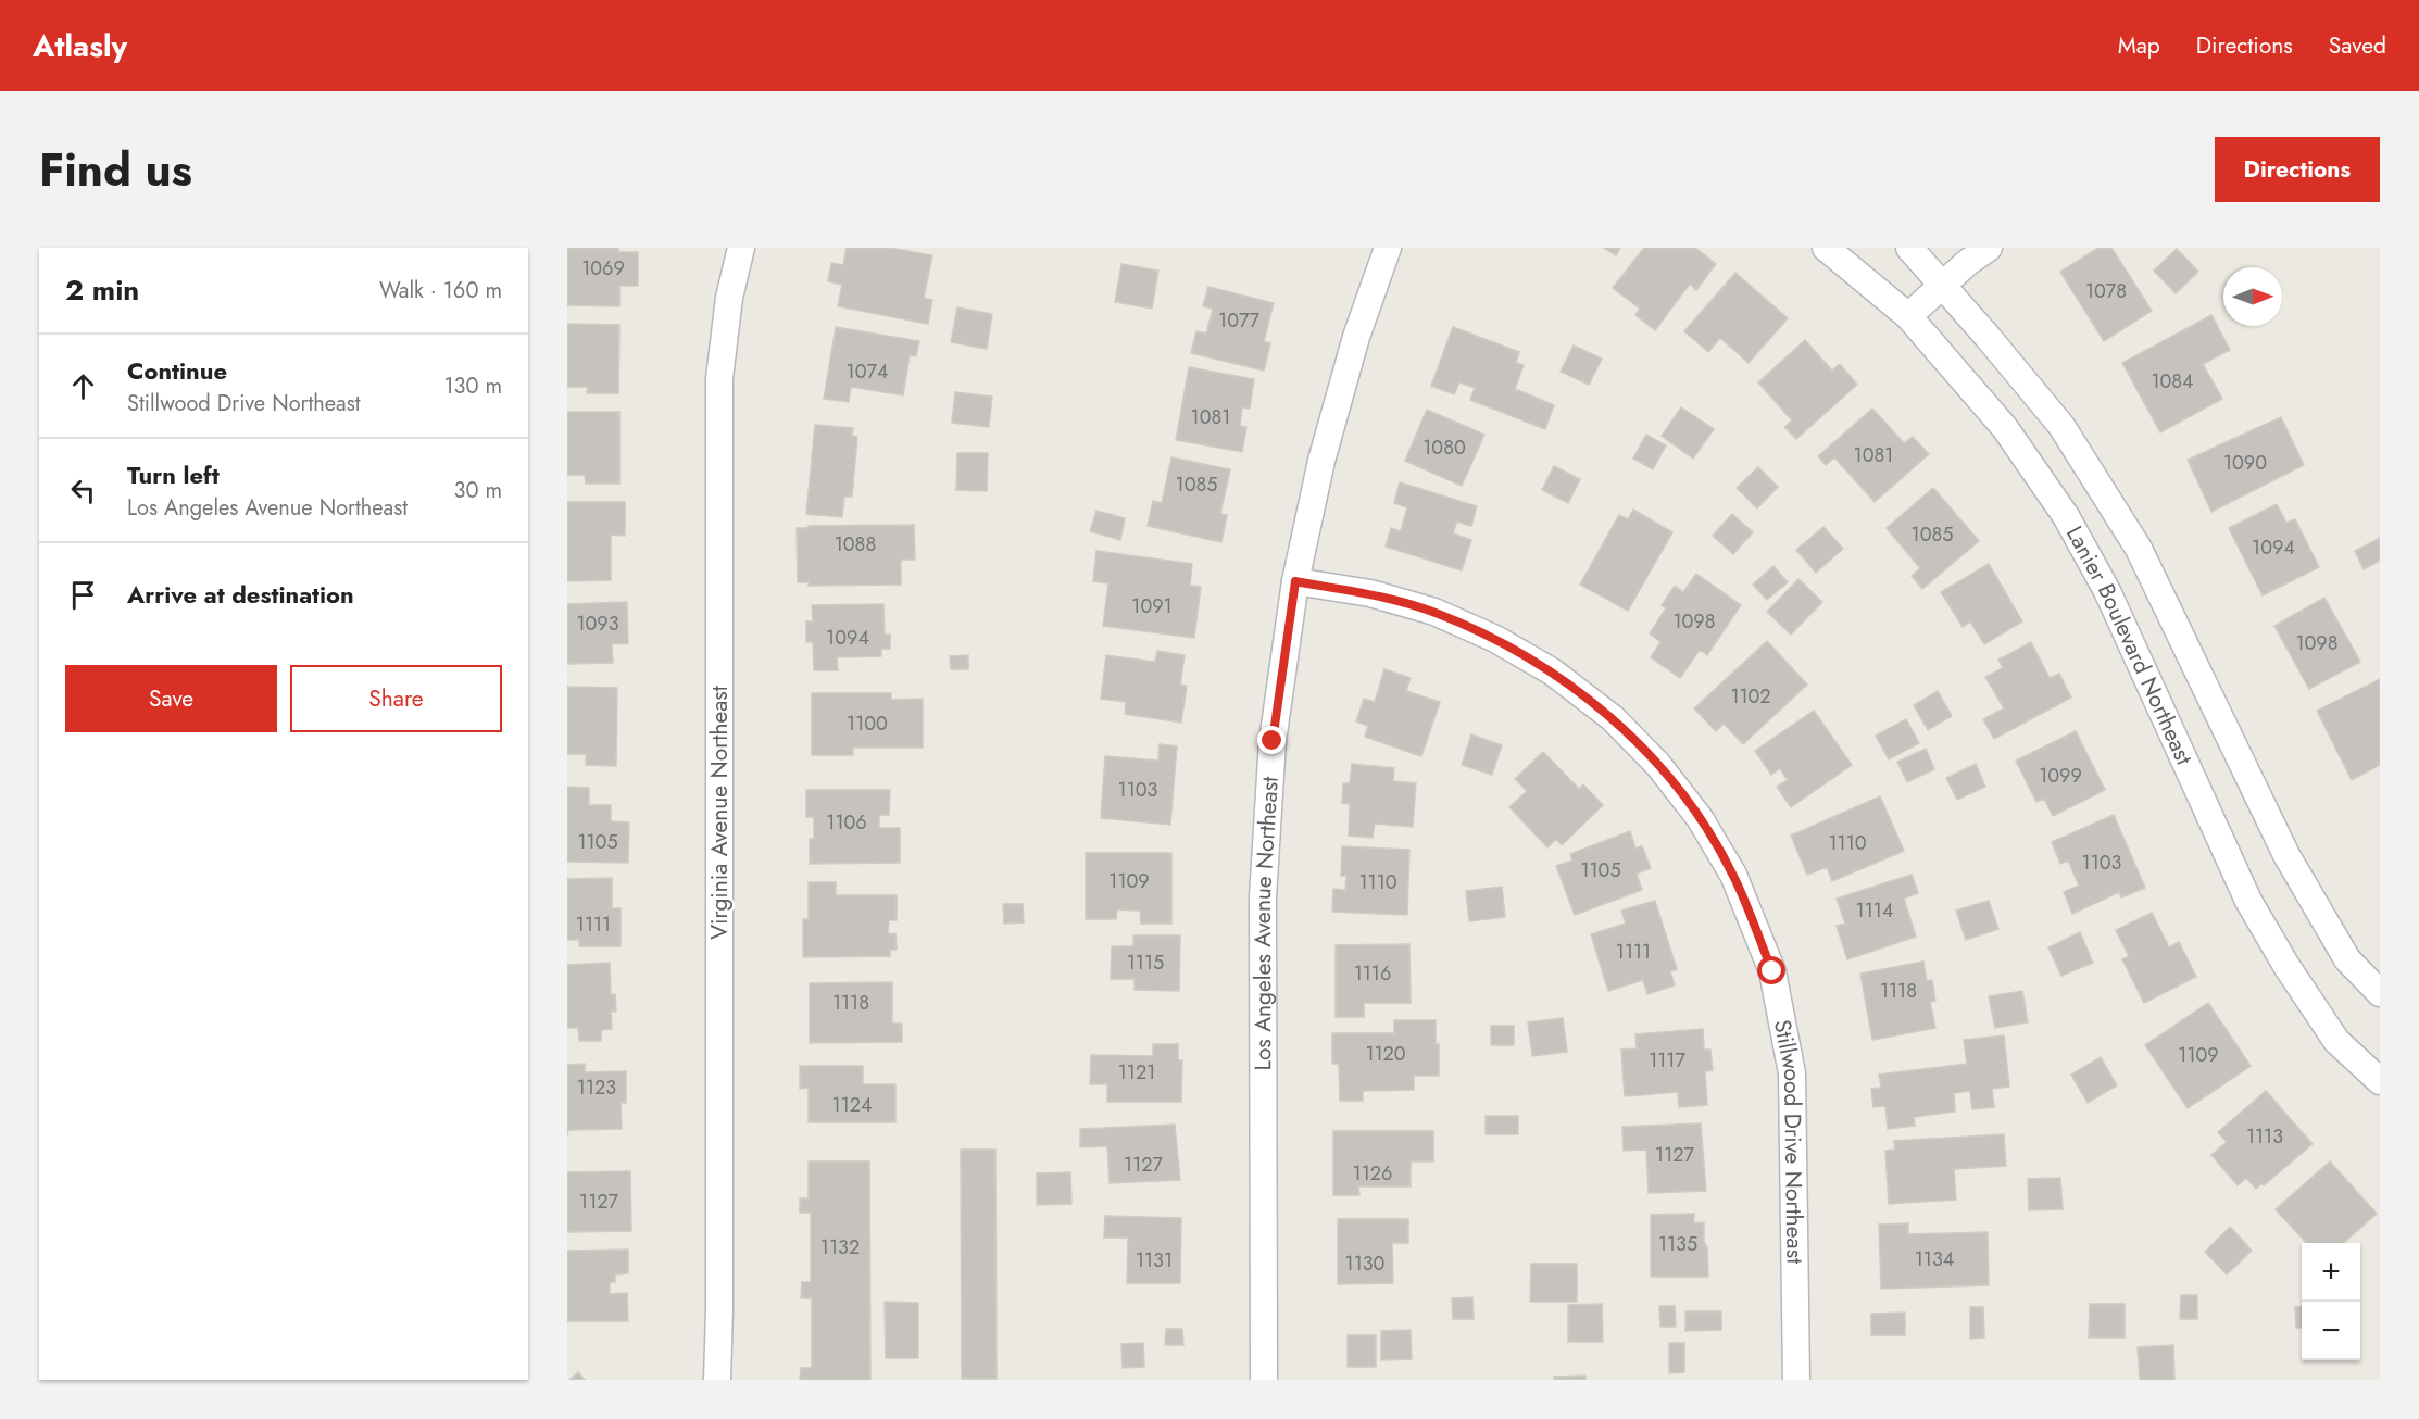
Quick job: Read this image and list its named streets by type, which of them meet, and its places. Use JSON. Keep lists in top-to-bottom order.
{
  "streets": {
    "street": [
      "Lanier Boulevard Northeast",
      "Virginia Avenue Northeast",
      "Los Angeles Avenue Northeast",
      "Stillwood Drive Northeast"
    ]
  },
  "crossings": [
    ["Los Angeles Avenue Northeast", "Stillwood Drive Northeast"]
  ],
  "house_numbers": [
    "1069",
    "1078",
    "1077",
    "1074",
    "1084",
    "1081",
    "1080",
    "1081",
    "1090",
    "1085",
    "1085",
    "1088",
    "1094",
    "1091",
    "1098",
    "1093",
    "1094",
    "1098",
    "1102",
    "1100",
    "1099",
    "1103",
    "1106",
    "1105",
    "1110",
    "1103",
    "1105",
    "1109",
    "1110",
    "1114",
    "1111",
    "1111",
    "1115",
    "1116",
    "1118",
    "1118",
    "1120",
    "1109",
    "1117",
    "1121",
    "1123",
    "1124",
    "1113",
    "1127",
    "1127",
    "1126",
    "1127",
    "1135",
    "1132",
    "1134",
    "1131",
    "1130"
  ],
  "north": "right",
  "page": {
    "header": "Atlasly",
    "nav": ["Map", "Directions", "Saved"],
    "title": "Find us",
    "buttons": [
      "Directions",
      ["Save", "Share"]
    ],
    "heading": ["2 min", "Walk · 160 m"],
    "list": [
      ["Continue", "Stillwood Drive Northeast", "130 m"],
      ["Turn left", "Los Angeles Avenue Northeast", "30 m"],
      "Arrive at destination"
    ],
    "map_buttons": ["+", "−"]
  }
}
